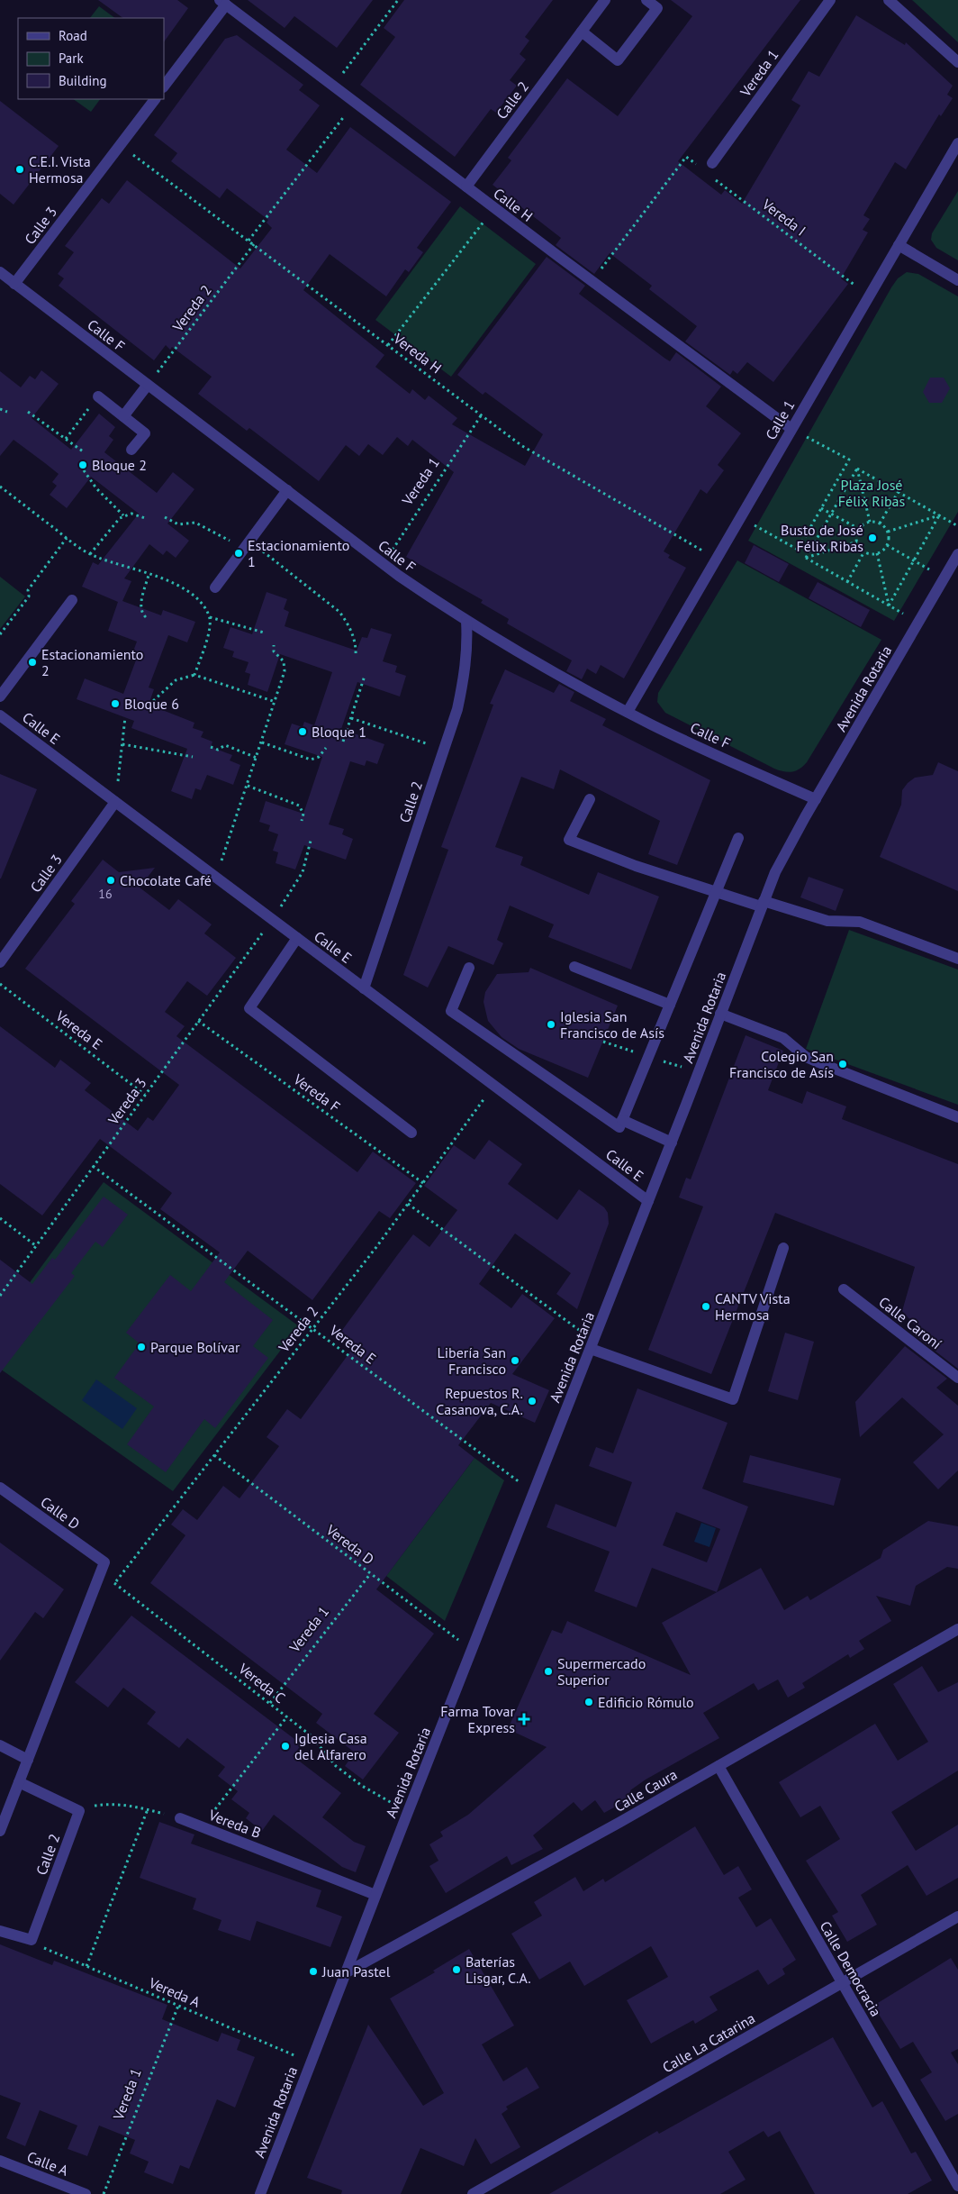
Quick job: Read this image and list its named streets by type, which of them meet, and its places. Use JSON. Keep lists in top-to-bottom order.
{
  "streets": {
    "street": [
      "Vereda 1",
      "Calle 2",
      "Calle H",
      "Calle 3",
      "Calle F",
      "Calle 1",
      "Avenida Rotaria",
      "Calle E",
      "Calle Caroní",
      "Calle D",
      "Calle Caura",
      "Vereda B",
      "Calle Democracia",
      "Calle La Catarina",
      "Calle A"
    ],
    "path": [
      "Vereda I",
      "Vereda 2",
      "Vereda H",
      "Vereda E",
      "Vereda F",
      "Vereda 3",
      "Vereda D",
      "Vereda C",
      "Vereda A"
    ]
  },
  "crossings": [
    ["Vereda 1", "Calle F"],
    ["Vereda 1", "Vereda H"],
    ["Vereda 1", "Vereda D"],
    ["Vereda 1", "Vereda C"],
    ["Vereda 1", "Vereda A"],
    ["Calle 2", "Calle H"],
    ["Calle 2", "Calle F"],
    ["Calle 2", "Calle E"],
    ["Calle 2", "Vereda A"],
    ["Calle H", "Calle 1"],
    ["Vereda I", "Calle 1"],
    ["Calle 3", "Calle F"],
    ["Calle 3", "Vereda H"],
    ["Calle 3", "Calle E"],
    ["Vereda 2", "Calle F"],
    ["Vereda 2", "Vereda H"],
    ["Vereda 2", "Calle E"],
    ["Vereda 2", "Vereda E"],
    ["Vereda 2", "Vereda F"],
    ["Vereda 2", "Vereda D"],
    ["Vereda 2", "Vereda C"],
    ["Calle F", "Calle 1"],
    ["Calle F", "Avenida Rotaria"],
    ["Vereda H", "Calle 1"],
    ["Avenida Rotaria", "Calle E"],
    ["Avenida Rotaria", "Vereda E"],
    ["Avenida Rotaria", "Vereda D"],
    ["Avenida Rotaria", "Vereda C"],
    ["Avenida Rotaria", "Calle Caura"],
    ["Avenida Rotaria", "Vereda B"],
    ["Avenida Rotaria", "Vereda A"],
    ["Calle E", "Vereda 3"],
    ["Vereda E", "Vereda 3"],
    ["Vereda F", "Vereda 3"],
    ["Calle D", "Vereda C"],
    ["Calle Caura", "Calle Democracia"],
    ["Calle Democracia", "Calle La Catarina"]
  ],
  "parks": ["Plaza José Félix Ribas"],
  "places": {
    "other": [
      "C.E.I. Vista Hermosa",
      "Bloque 2",
      "Busto de José Félix Ribas",
      "Estacionamiento 1",
      "Estacionamiento 2",
      "Bloque 6",
      "Bloque 1",
      "Chocolate Café",
      "Iglesia San Francisco de Asís",
      "Colegio San Francisco de Asís",
      "CANTV Vista Hermosa",
      "Parque Bolívar",
      "Libería San Francisco",
      "Repuestos R. Casanova, C.A.",
      "Supermercado Superior",
      "Edificio Rómulo",
      "Iglesia Casa del Alfarero",
      "Baterías Lisgar, C.A.",
      "Juan Pastel"
    ],
    "health": ["Farma Tovar Express"]
  },
  "house_numbers": ["16"],
  "legend": ["Road", "Park", "Building"]
}
